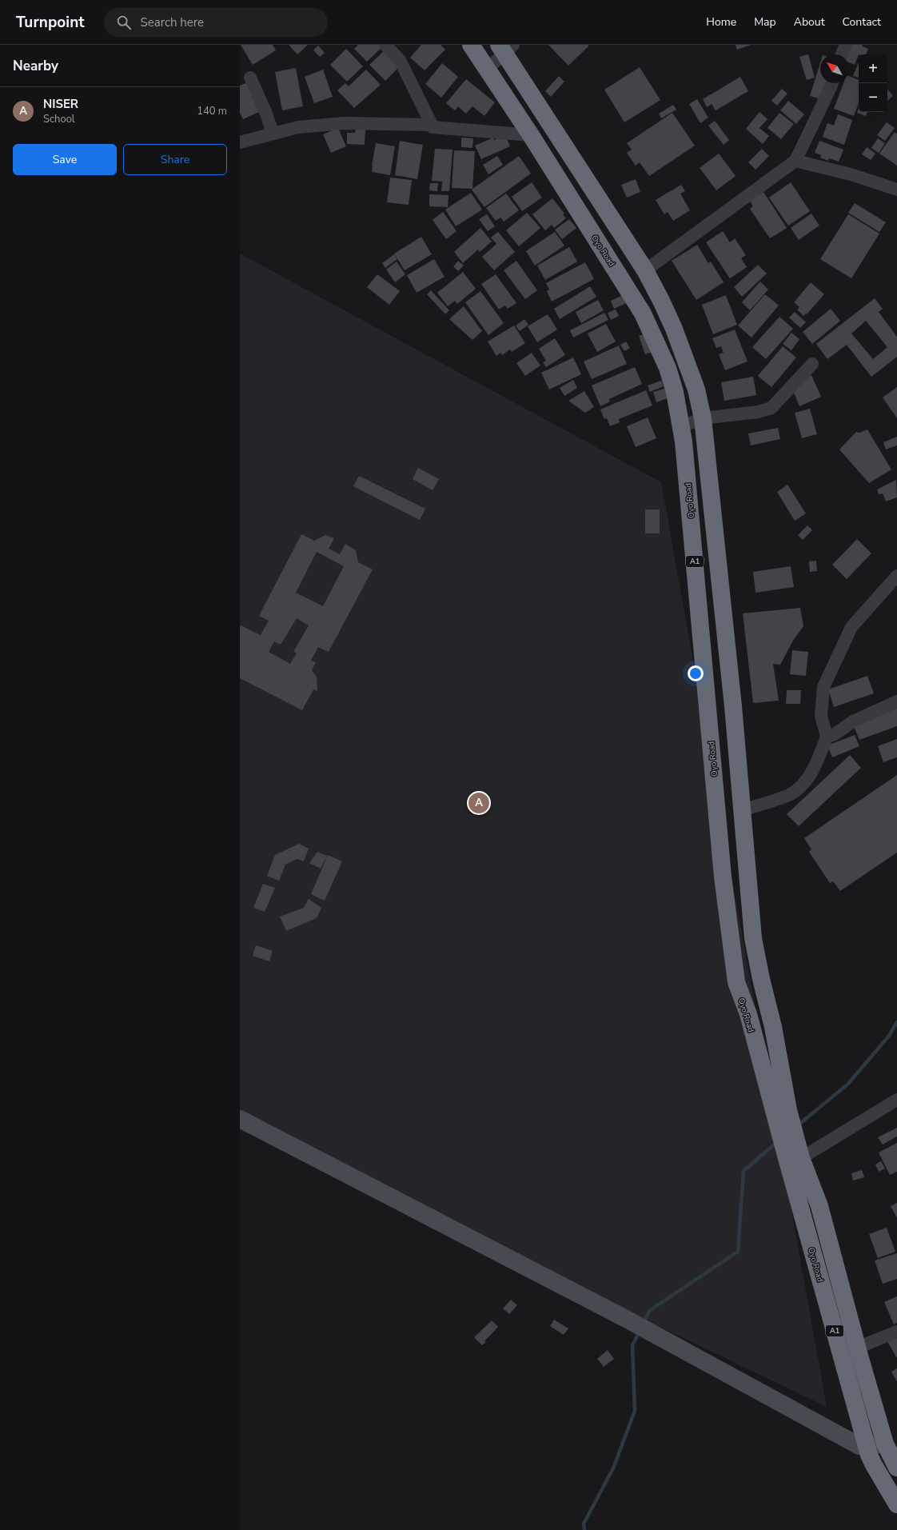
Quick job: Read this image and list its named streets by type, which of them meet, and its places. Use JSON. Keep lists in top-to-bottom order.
{
  "streets": {
    "highway": ["Oyo Road", "A1"]
  },
  "north": "top left",
  "page": {
    "header": "Turnpoint",
    "search": "Search here",
    "nav": [
      "Home",
      "Map",
      "About",
      "Contact"
    ],
    "heading": "Nearby",
    "map_buttons": ["+", "−"],
    "list": [
      {
        "mark": "A",
        "name": "NISER",
        "note": "School",
        "value": "140 m"
      }
    ],
    "buttons": ["Save", "Share"],
    "pins": "A"
  }
}
